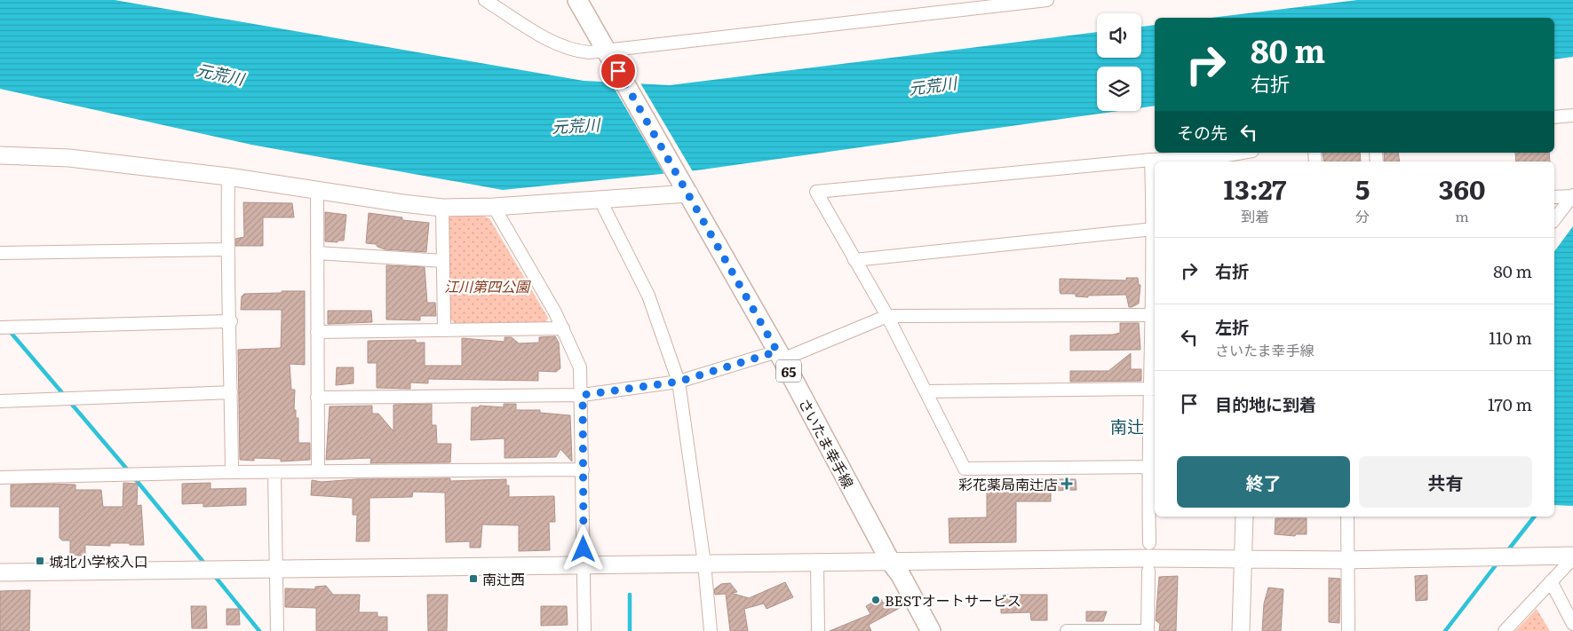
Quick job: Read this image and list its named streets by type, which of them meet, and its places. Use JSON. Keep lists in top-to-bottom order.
{
  "streets": {
    "main road": ["65", "さいたま幸手線"]
  },
  "districts": ["南辻"],
  "water": ["元荒川"],
  "parks": ["江川第四公園"],
  "places": {
    "health": ["彩花薬局南辻店"],
    "transit": ["城北小学校入口", "南辻西"],
    "other": ["BESTオートサービス"]
  },
  "page": {
    "turn": ["80 m", "右折"],
    "then": "その先",
    "eta": [
      "13:27",
      "到着",
      "5",
      "分",
      "360",
      "m"
    ],
    "list": [
      {
        "name": "右折",
        "value": "80 m"
      },
      {
        "name": "左折",
        "note": "さいたま幸手線",
        "value": "110 m"
      },
      {
        "name": "目的地に到着",
        "value": "170 m"
      }
    ],
    "buttons": ["終了", "共有"]
  }
}
